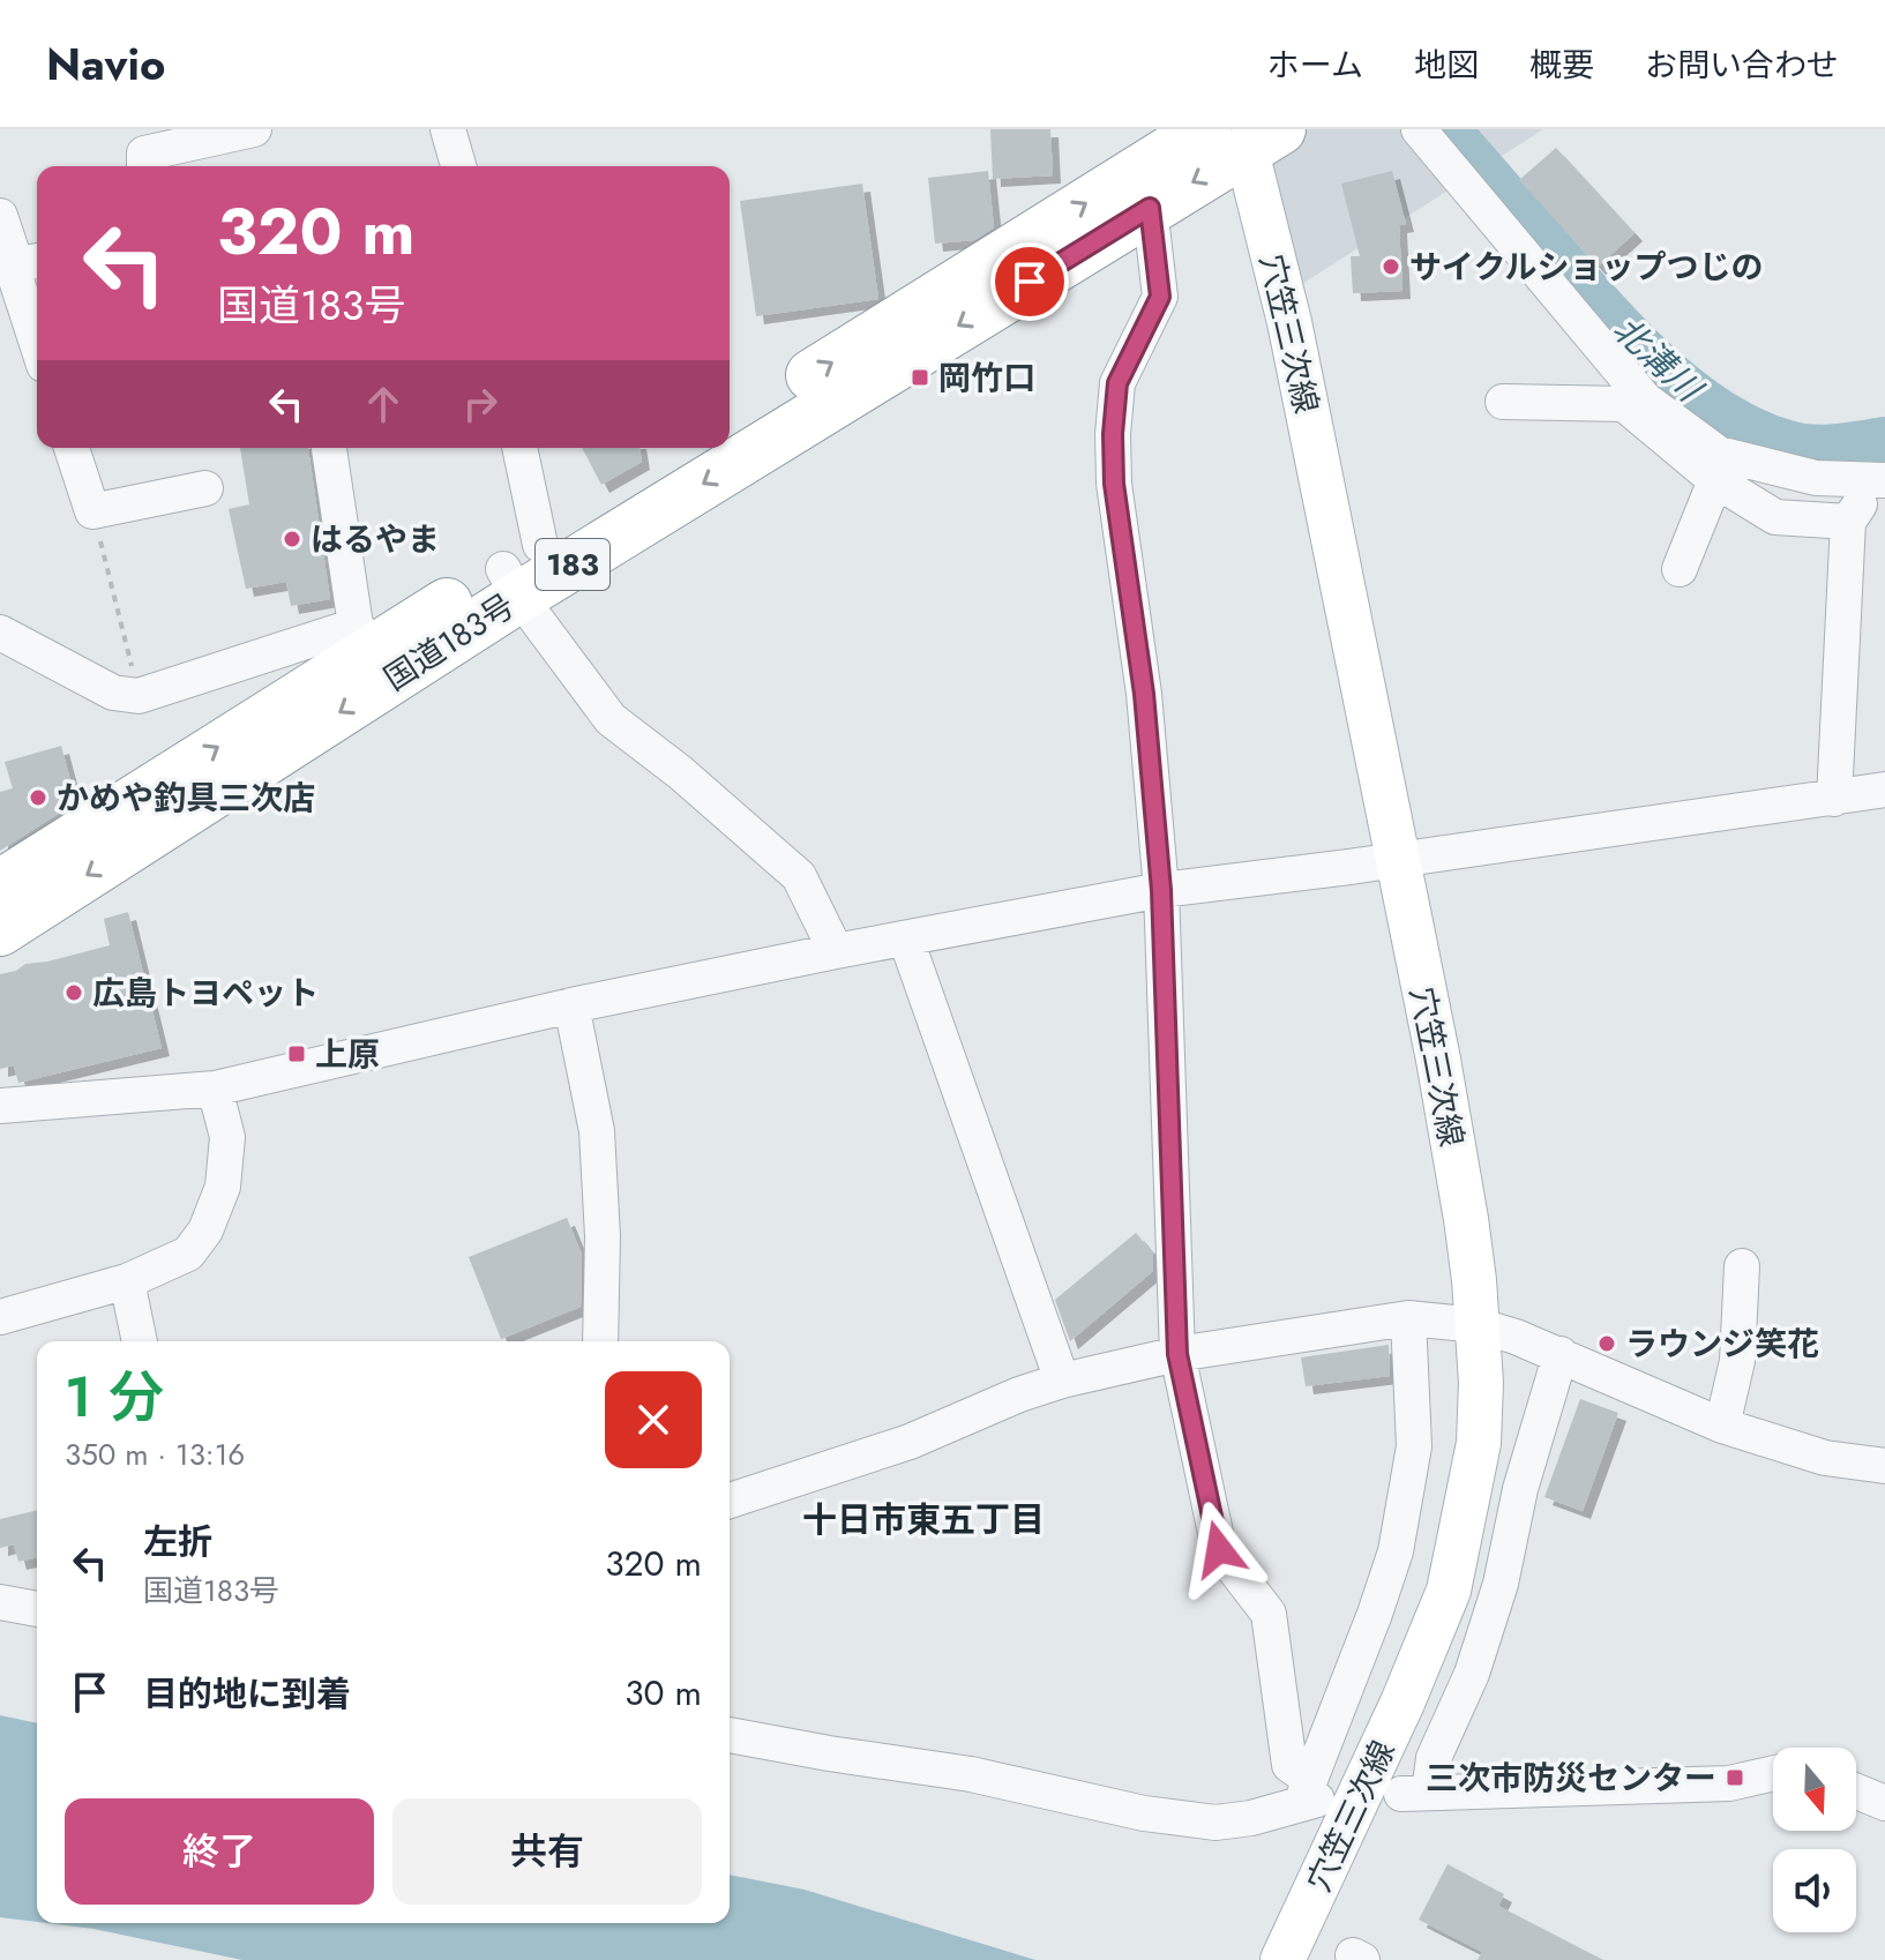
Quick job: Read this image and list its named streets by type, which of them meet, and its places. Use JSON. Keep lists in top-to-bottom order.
{
  "streets": {
    "highway": ["183", "国道183号"],
    "main road": ["穴笠三次線"]
  },
  "crossings": [
    ["穴笠三次線", "国道183号"]
  ],
  "districts": ["十日市東五丁目"],
  "water": ["北溝川"],
  "places": {
    "other": [
      "サイクルショップつじの",
      "はるやま",
      "かめや釣具三次店",
      "広島トヨペット",
      "ラウンジ笑花"
    ],
    "transit": ["岡竹口", "上原", "三次市防災センター"]
  },
  "north": "bottom",
  "page": {
    "header": "Navio",
    "nav": [
      "ホーム",
      "地図",
      "概要",
      "お問い合わせ"
    ],
    "turn": ["320 m", "国道183号"],
    "heading": ["1 分", "350 m · 13:16"],
    "list": [
      {
        "name": "左折",
        "note": "国道183号",
        "value": "320 m"
      },
      {
        "name": "目的地に到着",
        "value": "30 m"
      }
    ],
    "buttons": ["終了", "共有"]
  }
}
